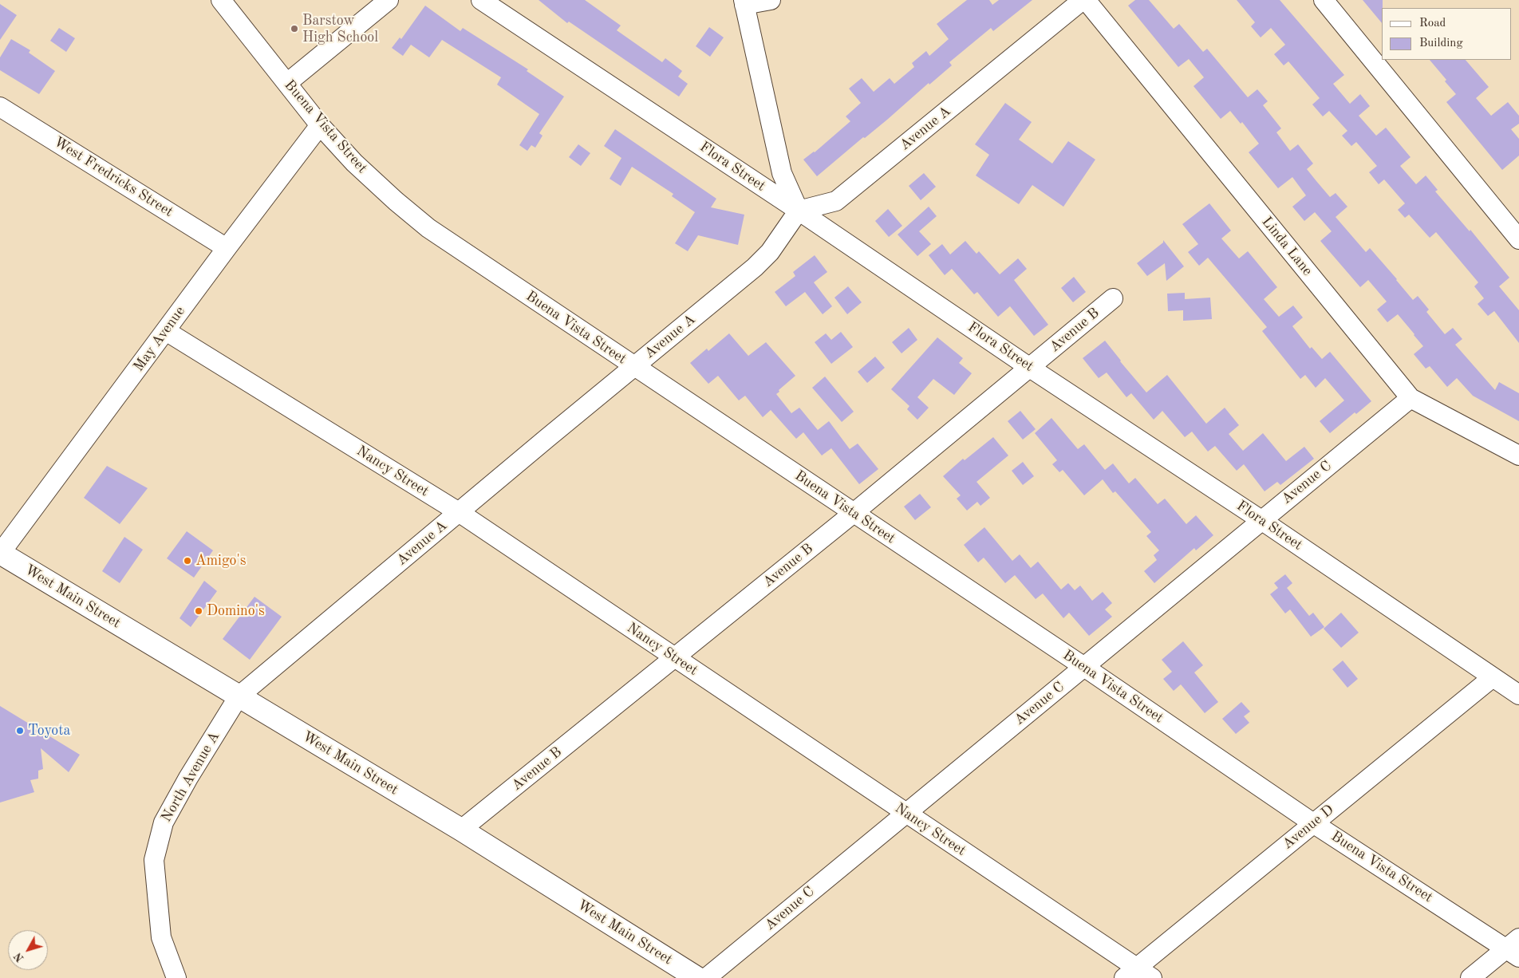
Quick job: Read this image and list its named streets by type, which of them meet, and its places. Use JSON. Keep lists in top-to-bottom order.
{
  "streets": {
    "main road": ["West Main Street"],
    "street": [
      "Buena Vista Street",
      "Avenue A",
      "Flora Street",
      "West Fredricks Street",
      "Linda Lane",
      "Avenue B",
      "May Avenue",
      "Nancy Street",
      "Avenue C",
      "North Avenue A",
      "Avenue D"
    ]
  },
  "crossings": [
    ["Buena Vista Street", "Avenue A"],
    ["Buena Vista Street", "Avenue B"],
    ["Buena Vista Street", "May Avenue"],
    ["Buena Vista Street", "Avenue C"],
    ["Buena Vista Street", "Avenue D"],
    ["Avenue A", "Flora Street"],
    ["Avenue A", "Nancy Street"],
    ["Avenue A", "West Main Street"],
    ["Avenue A", "North Avenue A"],
    ["Flora Street", "Avenue B"],
    ["Flora Street", "Avenue C"],
    ["Flora Street", "Avenue D"],
    ["West Fredricks Street", "May Avenue"],
    ["Linda Lane", "Avenue C"],
    ["Avenue B", "Nancy Street"],
    ["Avenue B", "West Main Street"],
    ["May Avenue", "Nancy Street"],
    ["May Avenue", "West Main Street"],
    ["Nancy Street", "Avenue C"],
    ["Nancy Street", "Avenue D"],
    ["West Main Street", "North Avenue A"]
  ],
  "places": [
    "Barstow High School",
    "Amigo's",
    "Domino's",
    "Toyota"
  ],
  "legend": ["Road", "Building"],
  "north": "bottom left"
}
